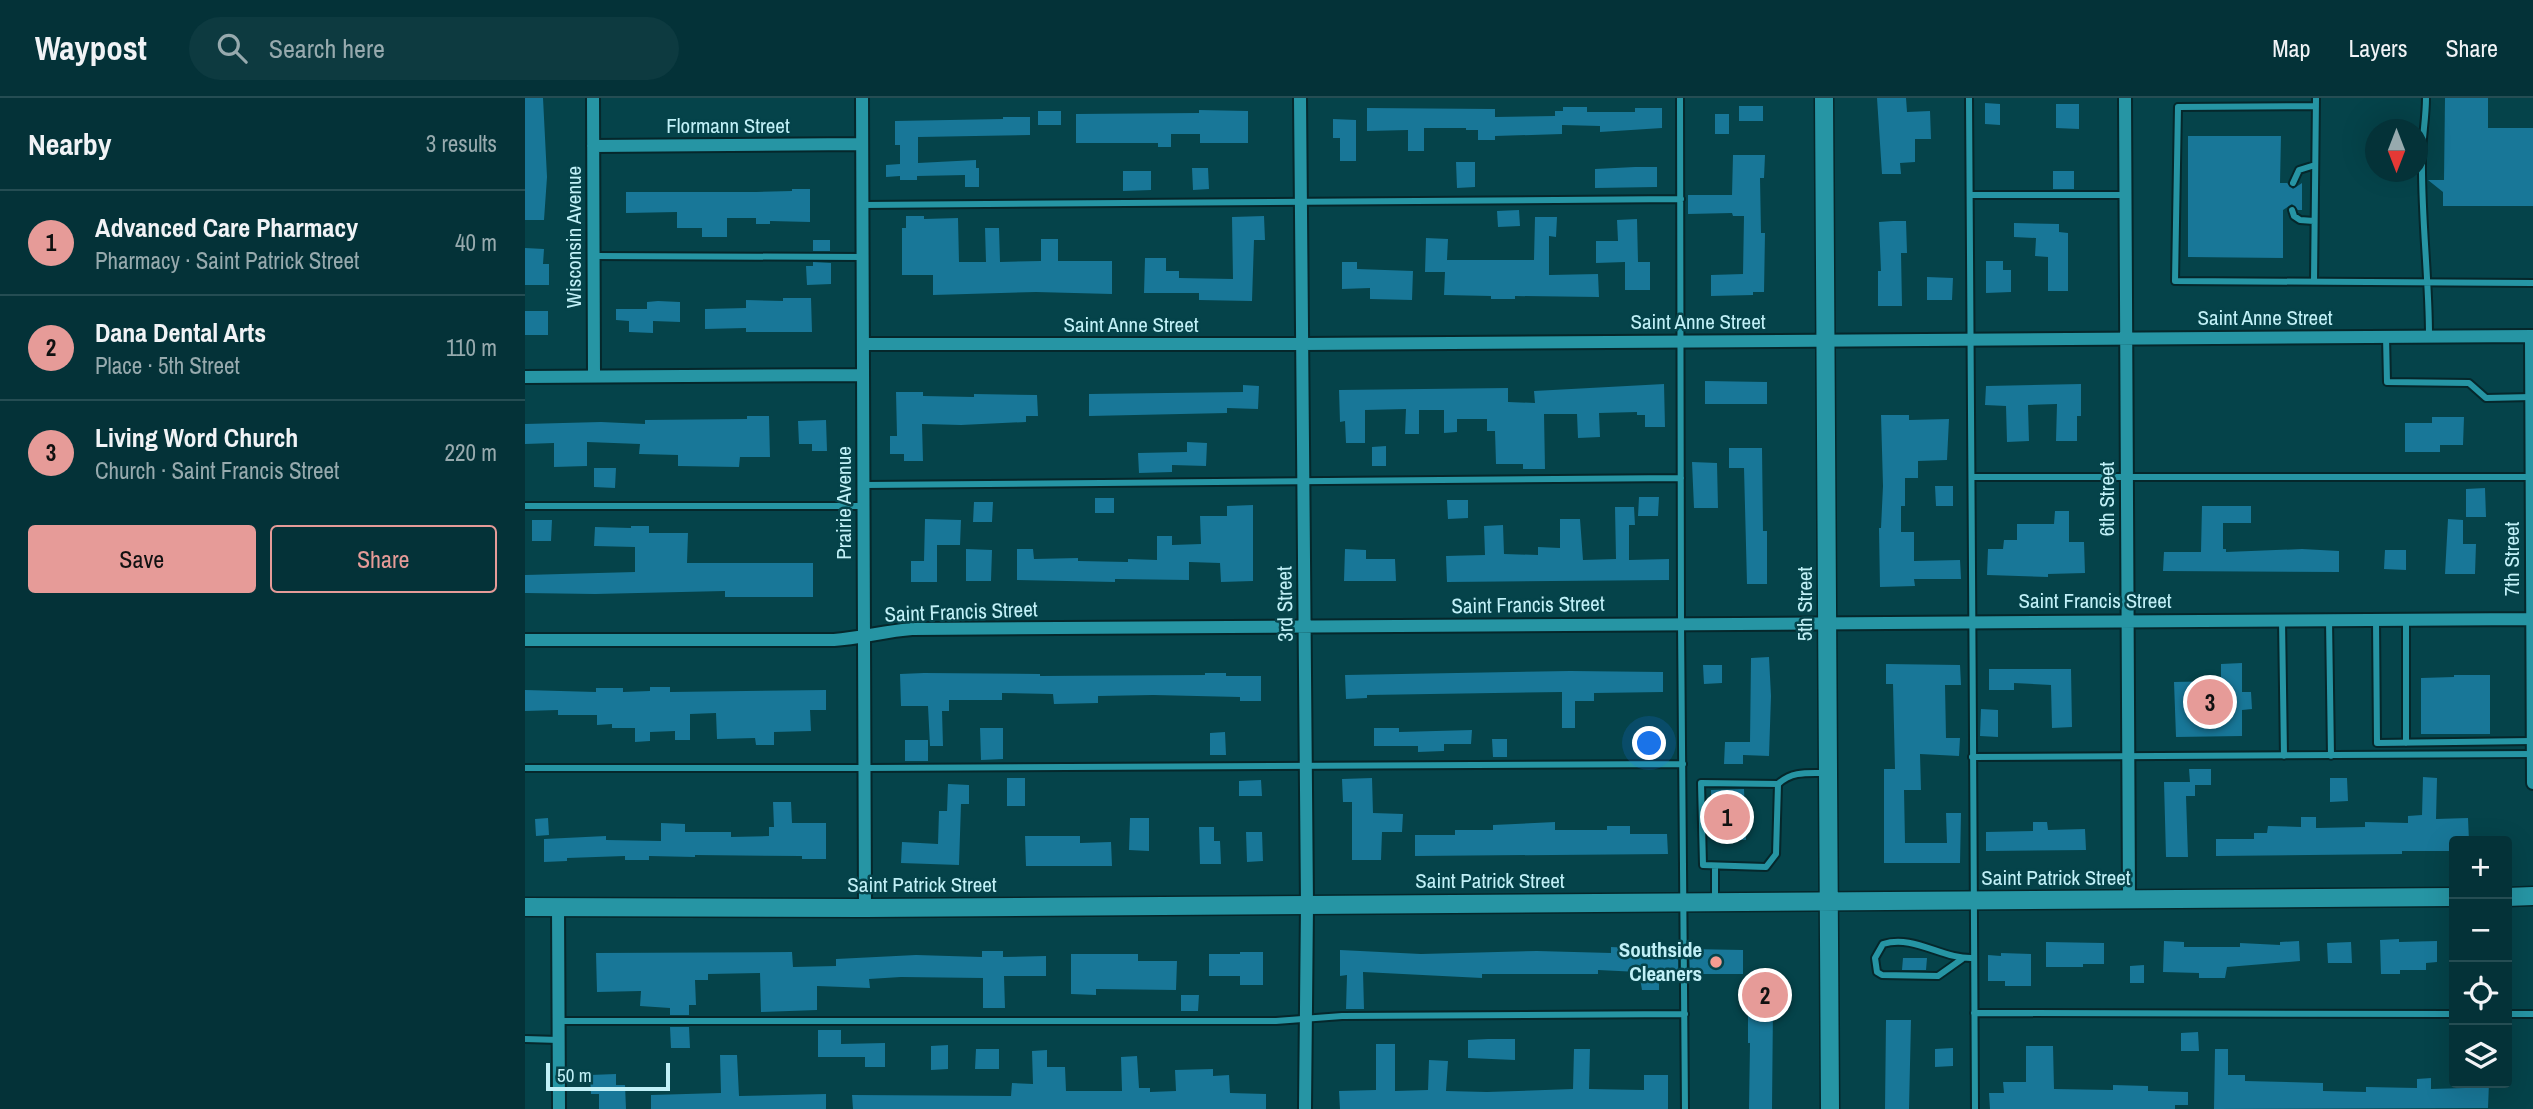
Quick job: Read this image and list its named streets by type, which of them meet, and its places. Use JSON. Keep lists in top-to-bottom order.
{
  "streets": {
    "main road": ["5th Street", "Saint Patrick Street"],
    "street": [
      "Flormann Street",
      "Wisconsin Avenue",
      "Saint Anne Street",
      "6th Street",
      "Prairie Avenue",
      "7th Street",
      "Saint Francis Street",
      "3rd Street"
    ]
  },
  "crossings": [
    ["Flormann Street", "Wisconsin Avenue"],
    ["Flormann Street", "Prairie Avenue"],
    ["Saint Anne Street", "6th Street"],
    ["Saint Anne Street", "Prairie Avenue"],
    ["Saint Anne Street", "7th Street"],
    ["Saint Anne Street", "3rd Street"],
    ["Saint Anne Street", "5th Street"],
    ["6th Street", "Saint Francis Street"],
    ["6th Street", "Saint Patrick Street"],
    ["Prairie Avenue", "Saint Francis Street"],
    ["Prairie Avenue", "Saint Patrick Street"],
    ["7th Street", "Saint Francis Street"],
    ["Saint Francis Street", "3rd Street"],
    ["Saint Francis Street", "5th Street"],
    ["3rd Street", "Saint Patrick Street"],
    ["5th Street", "Saint Patrick Street"]
  ],
  "places": ["Southside Cleaners"],
  "scale_bar": "50 m",
  "north": "bottom",
  "page": {
    "header": "Waypost",
    "search": "Search here",
    "nav": ["Map", "Layers", "Share"],
    "heading": ["Nearby", "3 results"],
    "list": [
      {
        "mark": "1",
        "name": "Advanced Care Pharmacy",
        "note": "Pharmacy · Saint Patrick Street",
        "value": "40 m"
      },
      {
        "mark": "2",
        "name": "Dana Dental Arts",
        "note": "Place · 5th Street",
        "value": "110 m"
      },
      {
        "mark": "3",
        "name": "Living Word Church",
        "note": "Church · Saint Francis Street",
        "value": "220 m"
      }
    ],
    "buttons": ["Save", "Share"],
    "pins": ["3", "1", "2"],
    "map_buttons": ["+", "−"],
    "scale": "50 m"
  }
}
